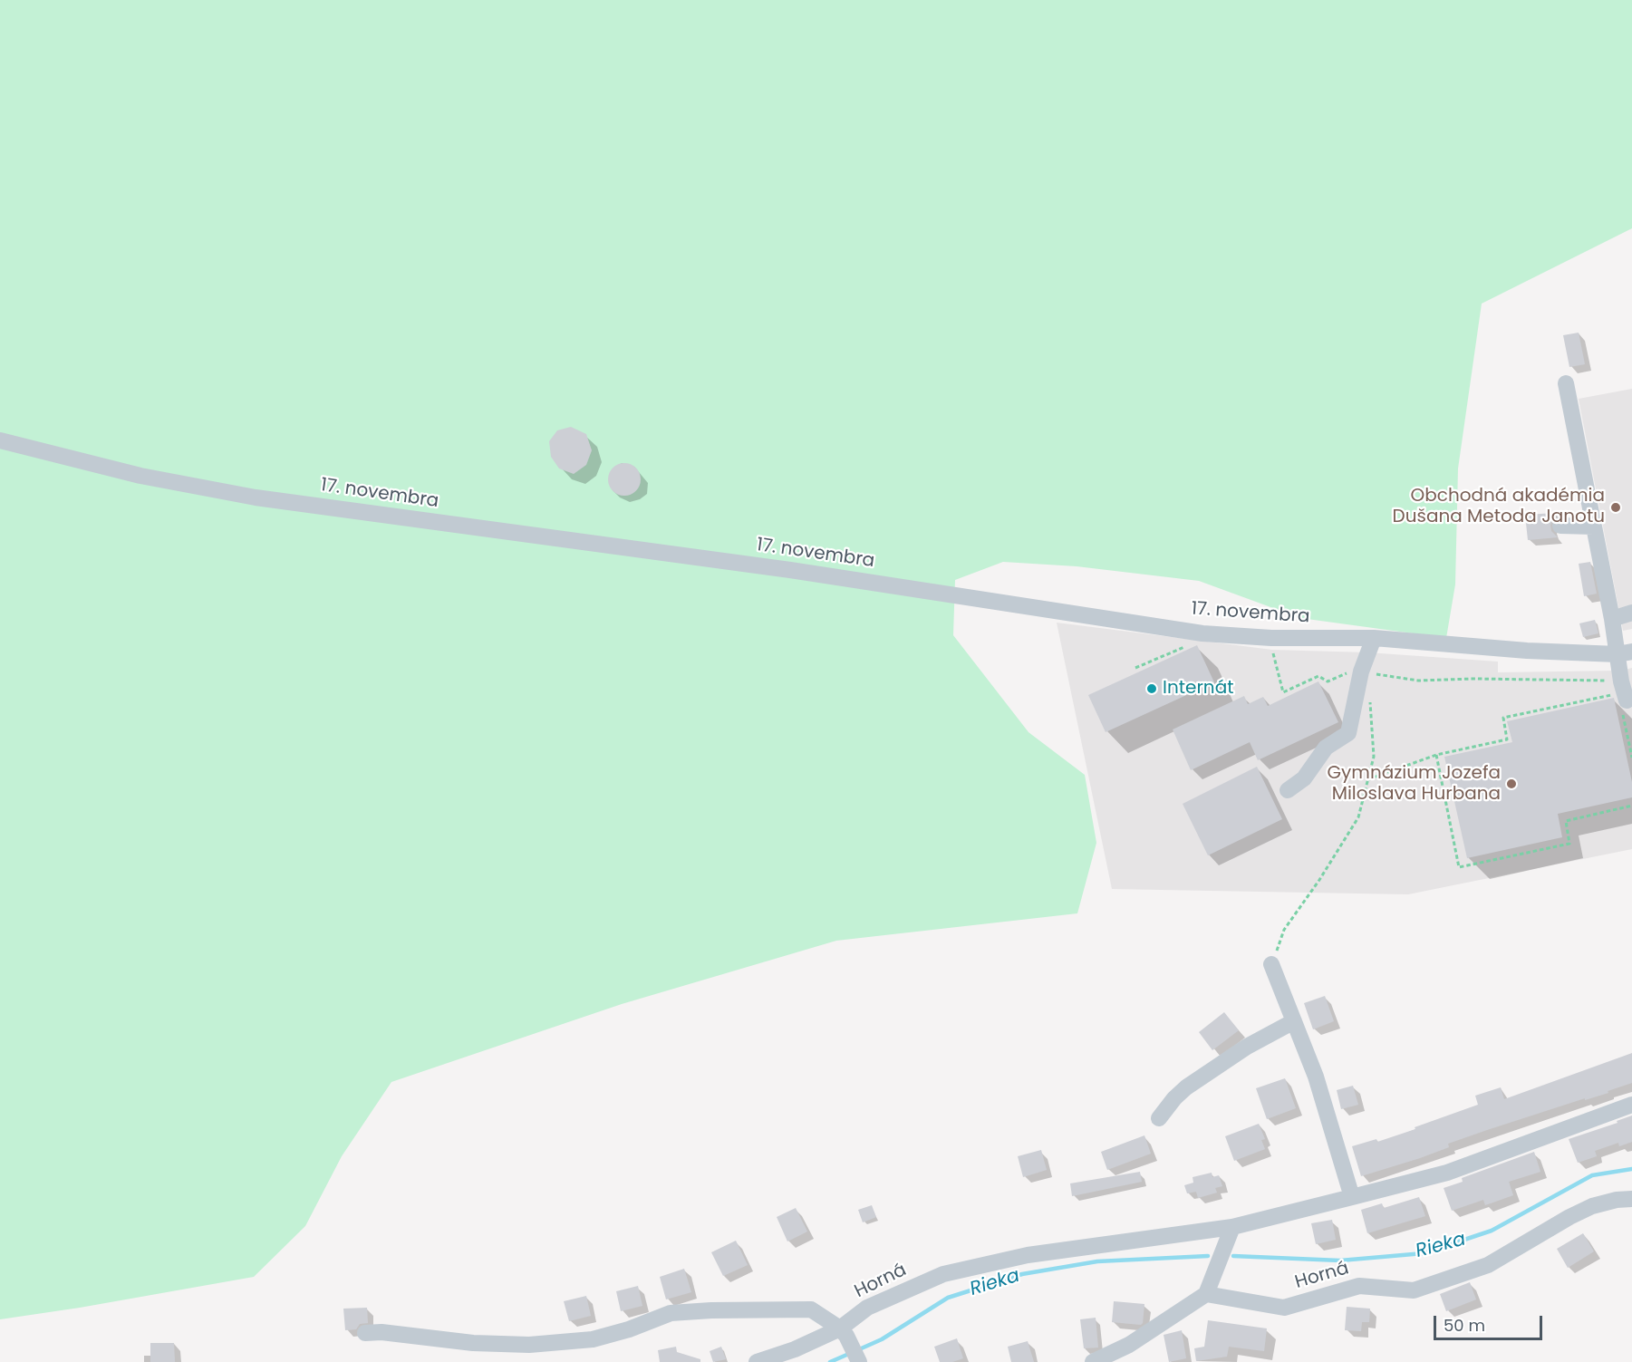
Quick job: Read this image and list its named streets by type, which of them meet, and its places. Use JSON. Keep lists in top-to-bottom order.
{
  "streets": {
    "street": ["17. novembra", "Horná"]
  },
  "water": ["Rieka"],
  "places": ["Obchodná akadémia Dušana Metoda Janotu", "Internát", "Gymnázium Jozefa Miloslava Hurbana"],
  "scale_bar": "50 m"
}
